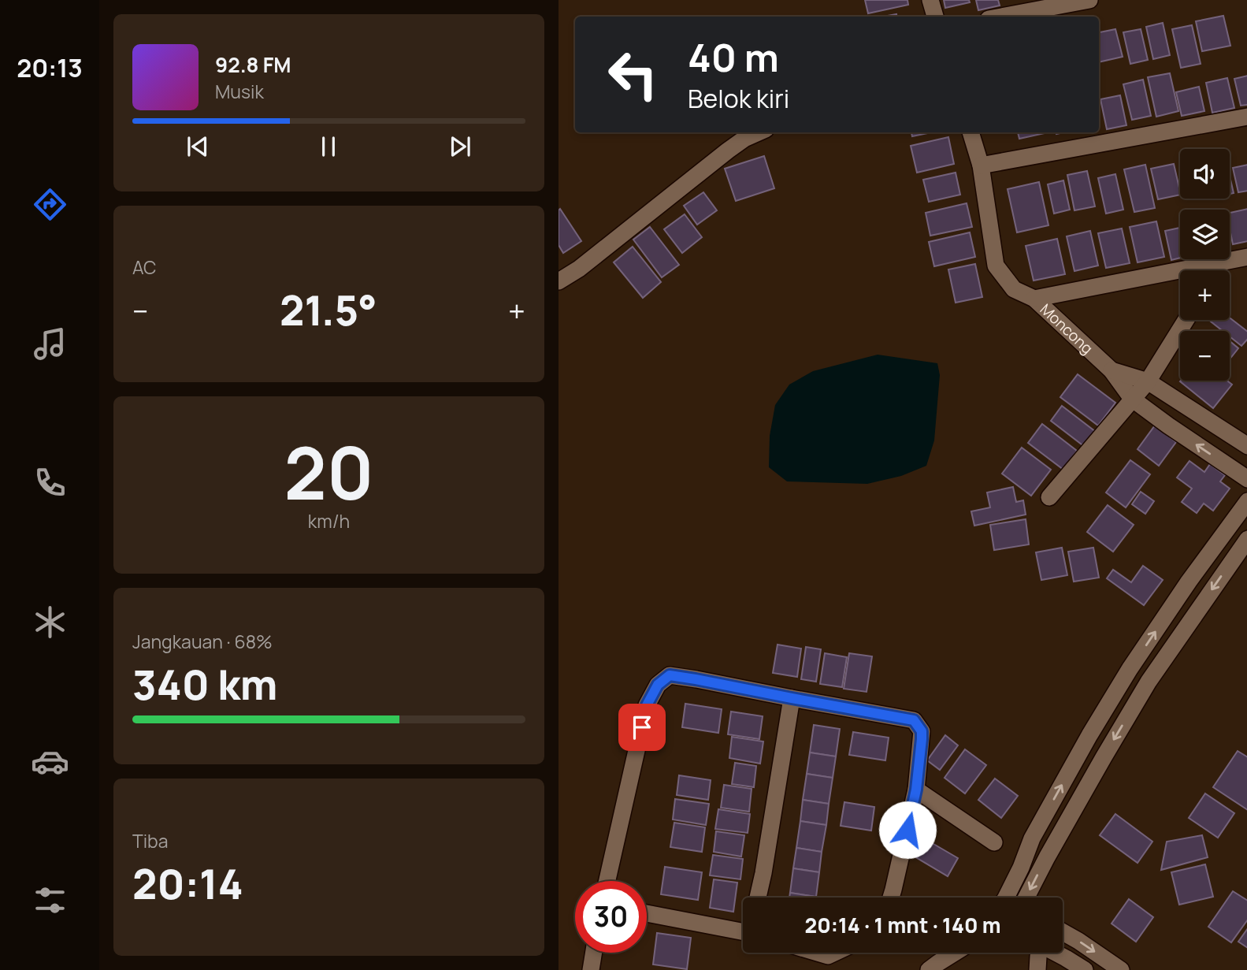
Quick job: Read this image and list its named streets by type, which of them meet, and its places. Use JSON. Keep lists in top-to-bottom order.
{
  "streets": {
    "street": ["Moncong"]
  },
  "page": {
    "tabs": "20:13",
    "turn": ["40 m", "Belok kiri"],
    "song": ["92.8 FM", "Musik"],
    "map_buttons": ["+", "−"],
    "tile": [
      "AC",
      ["20", "km/h"],
      ["Jangkauan · 68%", "340 km"],
      ["Tiba", "20:14"]
    ],
    "heat": ["−", "21.5°", "+"],
    "limit": "30",
    "trip": "20:14 · 1 mnt · 140 m"
  }
}
